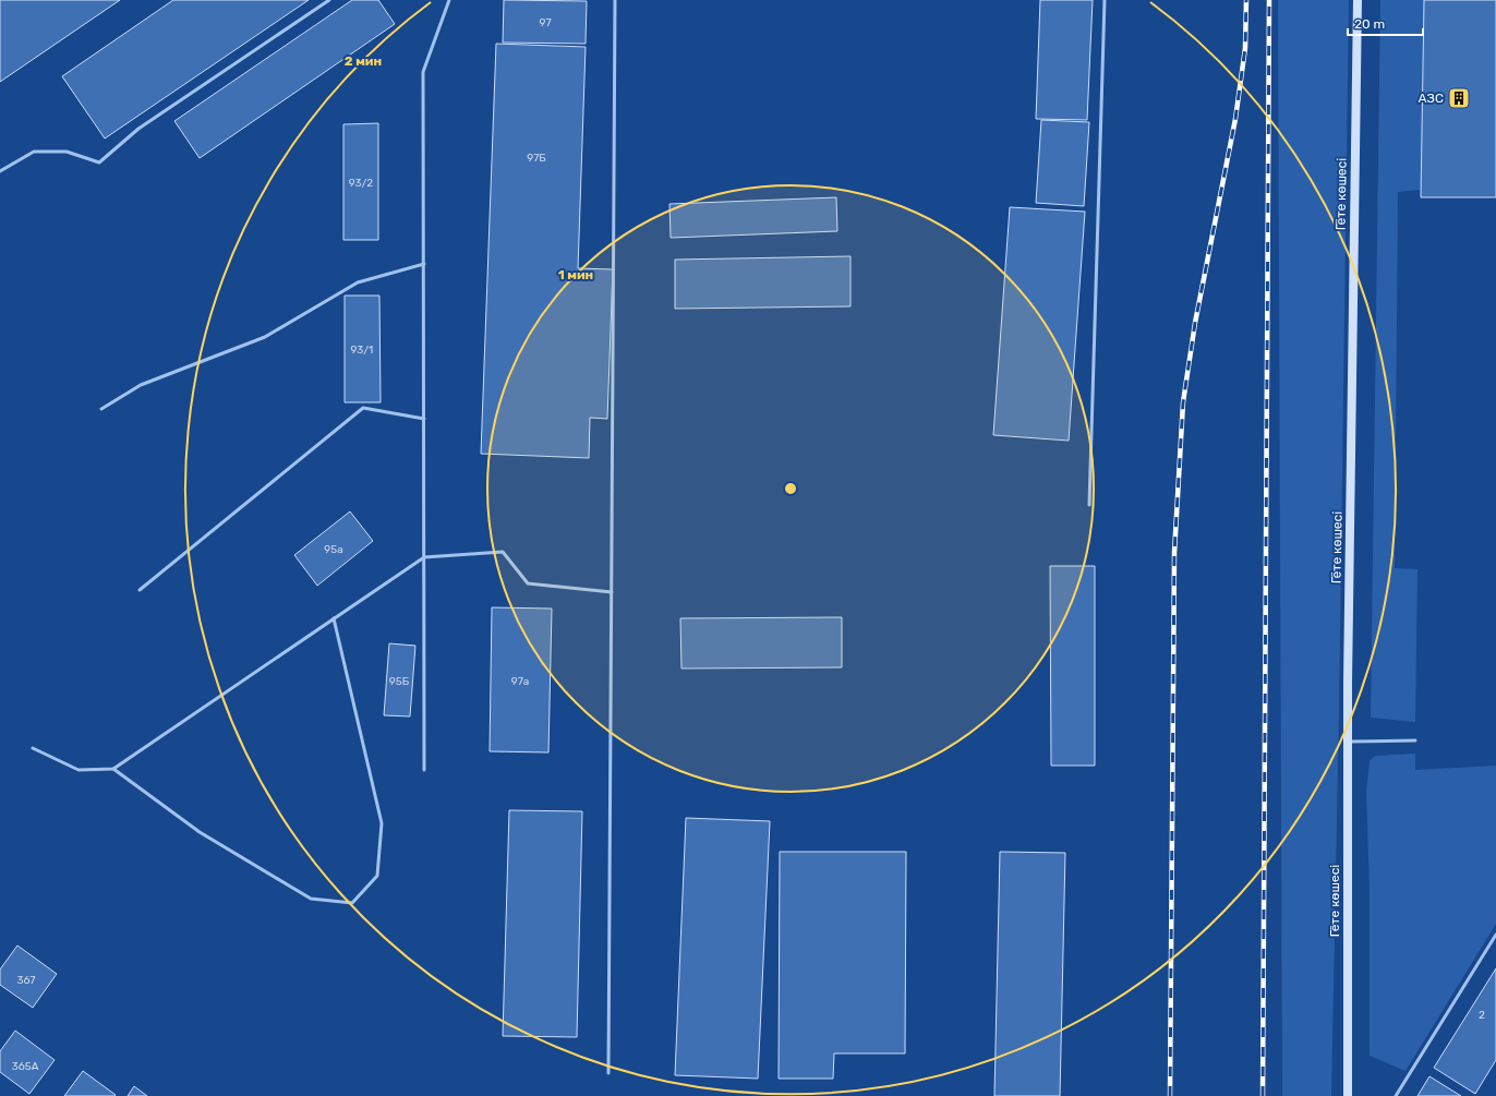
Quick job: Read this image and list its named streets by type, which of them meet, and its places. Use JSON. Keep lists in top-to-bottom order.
{
  "streets": {
    "main road": ["Гёте көшесі"]
  },
  "places": {
    "building": ["АЗС"]
  },
  "house_numbers": [
    "97",
    "97Б",
    "93/2",
    "93/1",
    "95а",
    "95Б",
    "97а",
    "367",
    "2",
    "365А"
  ],
  "scale_bar": "20 m",
  "rings": ["2 мин", "1 мин"]
}
